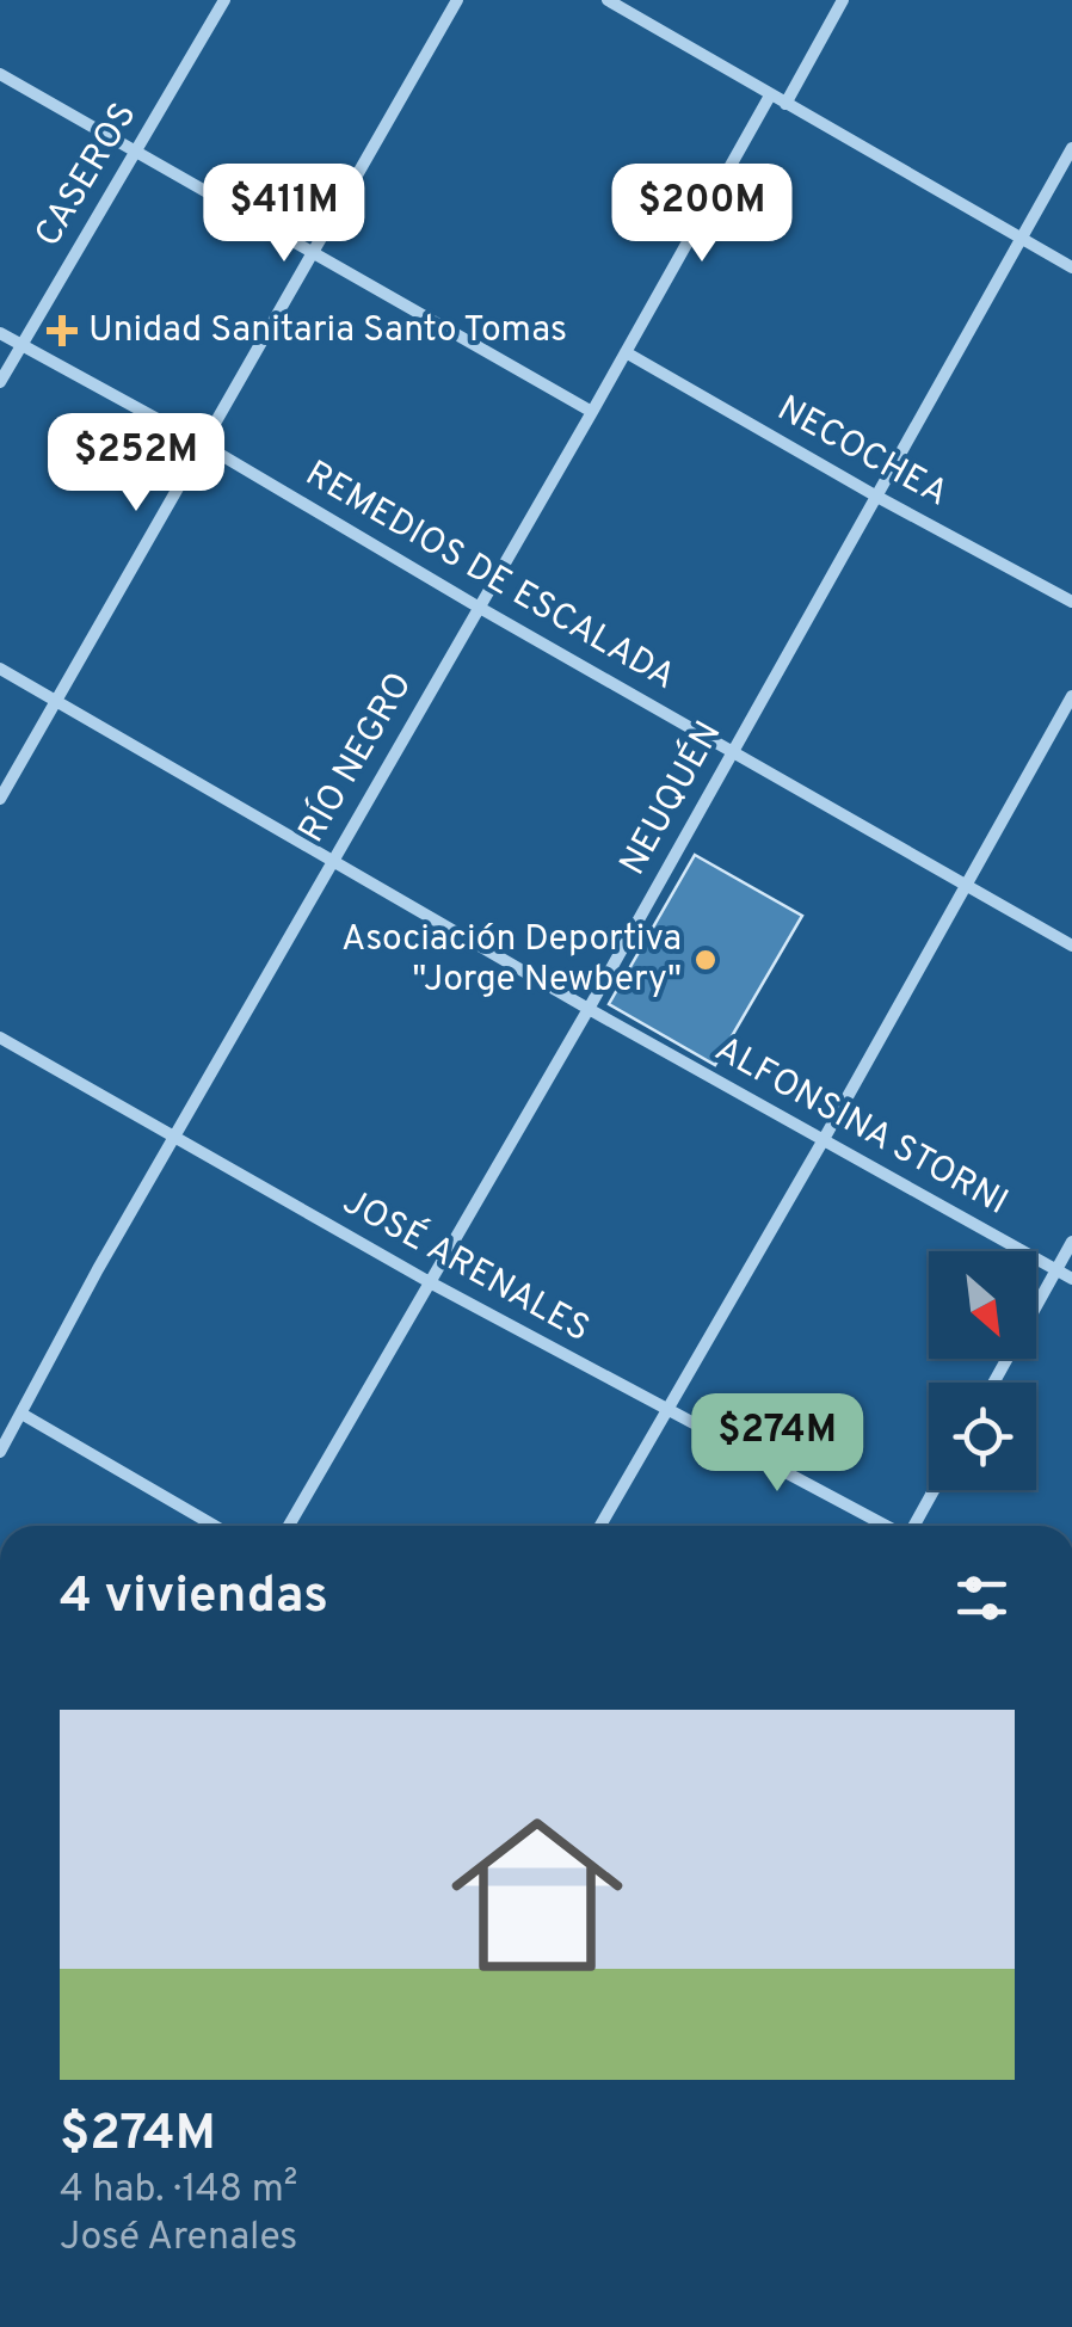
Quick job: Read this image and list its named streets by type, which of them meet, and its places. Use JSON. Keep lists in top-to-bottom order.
{
  "streets": {
    "street": [
      "CASEROS",
      "NECOCHEA",
      "REMEDIOS DE ESCALADA",
      "RÍO NEGRO",
      "NEUQUÉN",
      "ALFONSINA STORNI",
      "JOSÉ ARENALES"
    ]
  },
  "crossings": [
    ["CASEROS", "REMEDIOS DE ESCALADA"],
    ["NECOCHEA", "RÍO NEGRO"],
    ["NECOCHEA", "NEUQUÉN"],
    ["REMEDIOS DE ESCALADA", "RÍO NEGRO"],
    ["REMEDIOS DE ESCALADA", "NEUQUÉN"],
    ["RÍO NEGRO", "ALFONSINA STORNI"],
    ["RÍO NEGRO", "JOSÉ ARENALES"],
    ["NEUQUÉN", "ALFONSINA STORNI"],
    ["NEUQUÉN", "JOSÉ ARENALES"]
  ],
  "places": {
    "health": ["Unidad Sanitaria Santo Tomas"],
    "other": ["Asociación Deportiva \"Jorge Newbery\""]
  },
  "north": "bottom right",
  "page": {
    "price": [
      "$411M",
      "$200M",
      "$252M",
      "$274M"
    ],
    "heading": "4 viviendas",
    "list": [
      {
        "name": "$274M",
        "note": "4 hab. · 148 m² · José Arenales"
      }
    ]
  }
}
